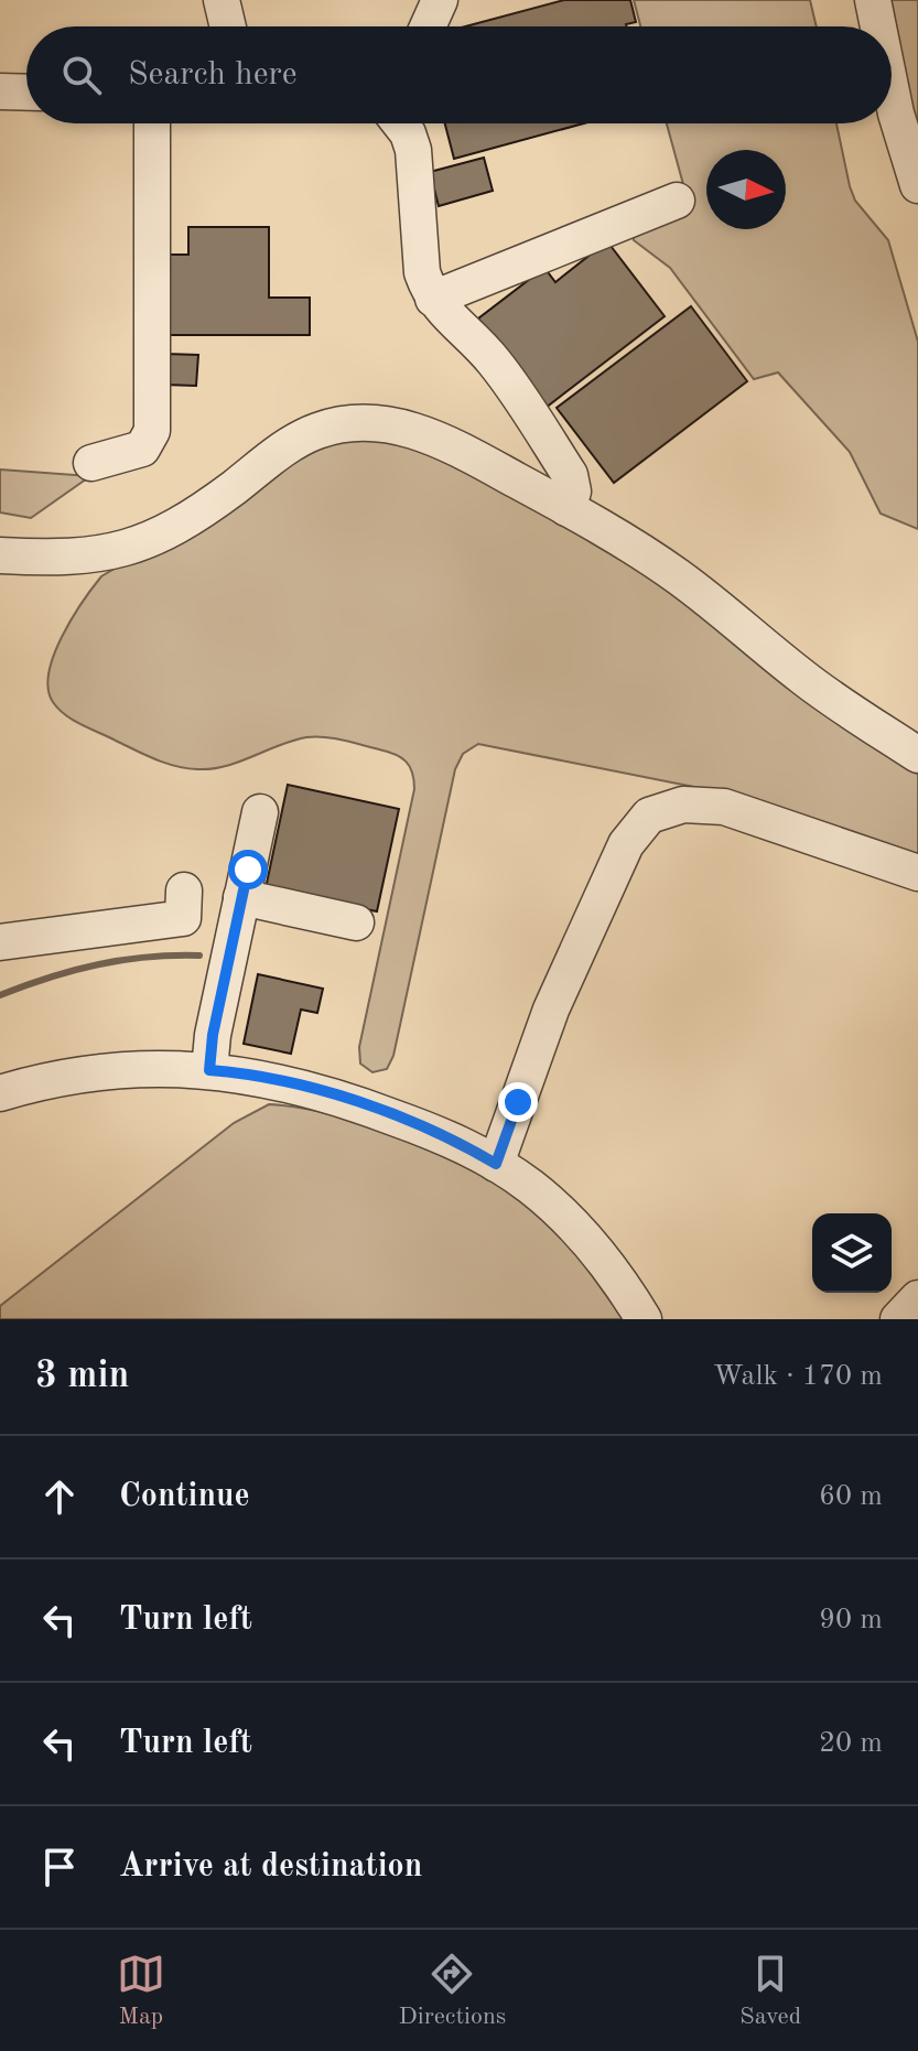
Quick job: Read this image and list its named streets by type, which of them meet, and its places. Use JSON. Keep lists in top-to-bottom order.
{
  "north": "right",
  "page": {
    "search": "Search here",
    "heading": ["3 min", "Walk · 170 m"],
    "list": [
      ["Continue", "60 m"],
      ["Turn left", "90 m"],
      ["Turn left", "20 m"],
      "Arrive at destination"
    ],
    "nav": ["Map", "Directions", "Saved"]
  }
}
